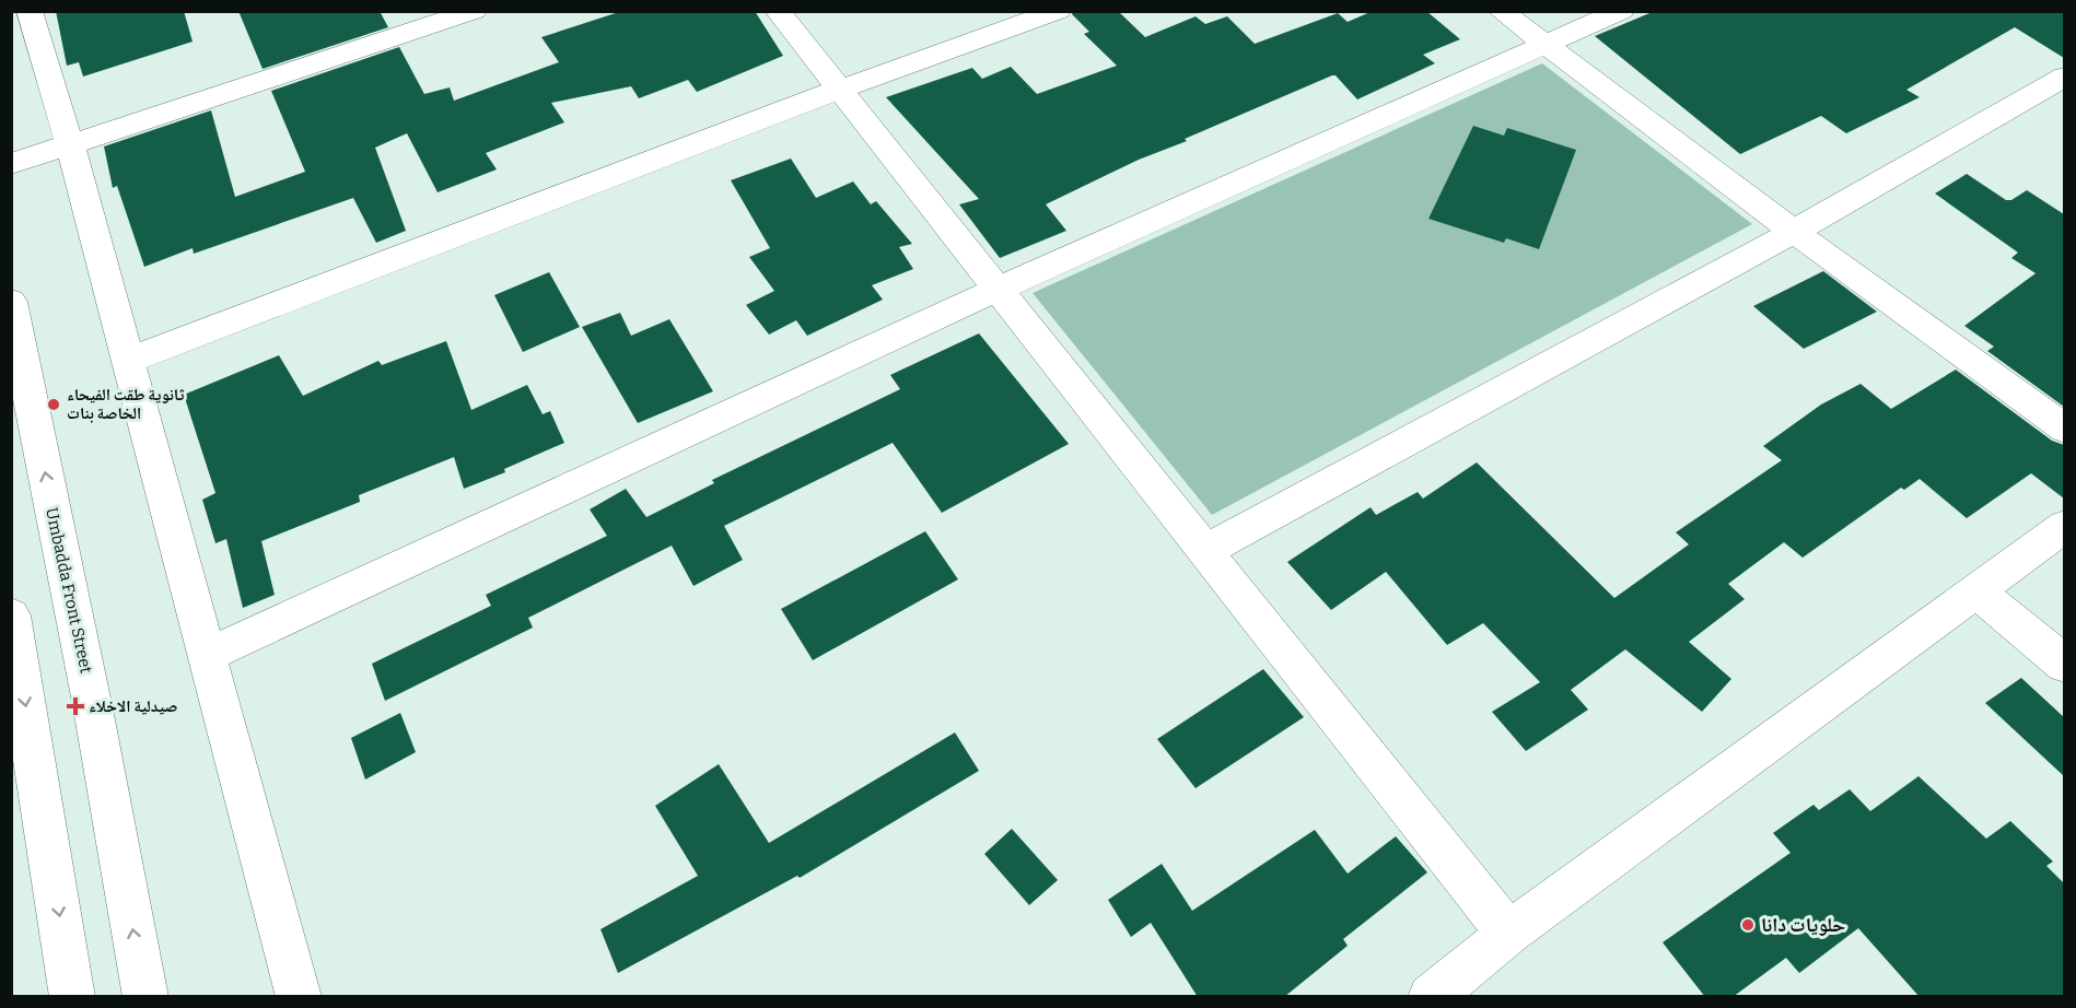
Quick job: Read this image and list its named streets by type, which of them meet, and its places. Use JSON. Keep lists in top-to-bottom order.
{
  "streets": {
    "street": ["Umbadda Front Street"]
  },
  "places": {
    "other": ["ثانوية طقت الفيحاء الخاصة بنات", "حلويات دانا"],
    "health": ["صيدلية الاخلاء"]
  }
}
